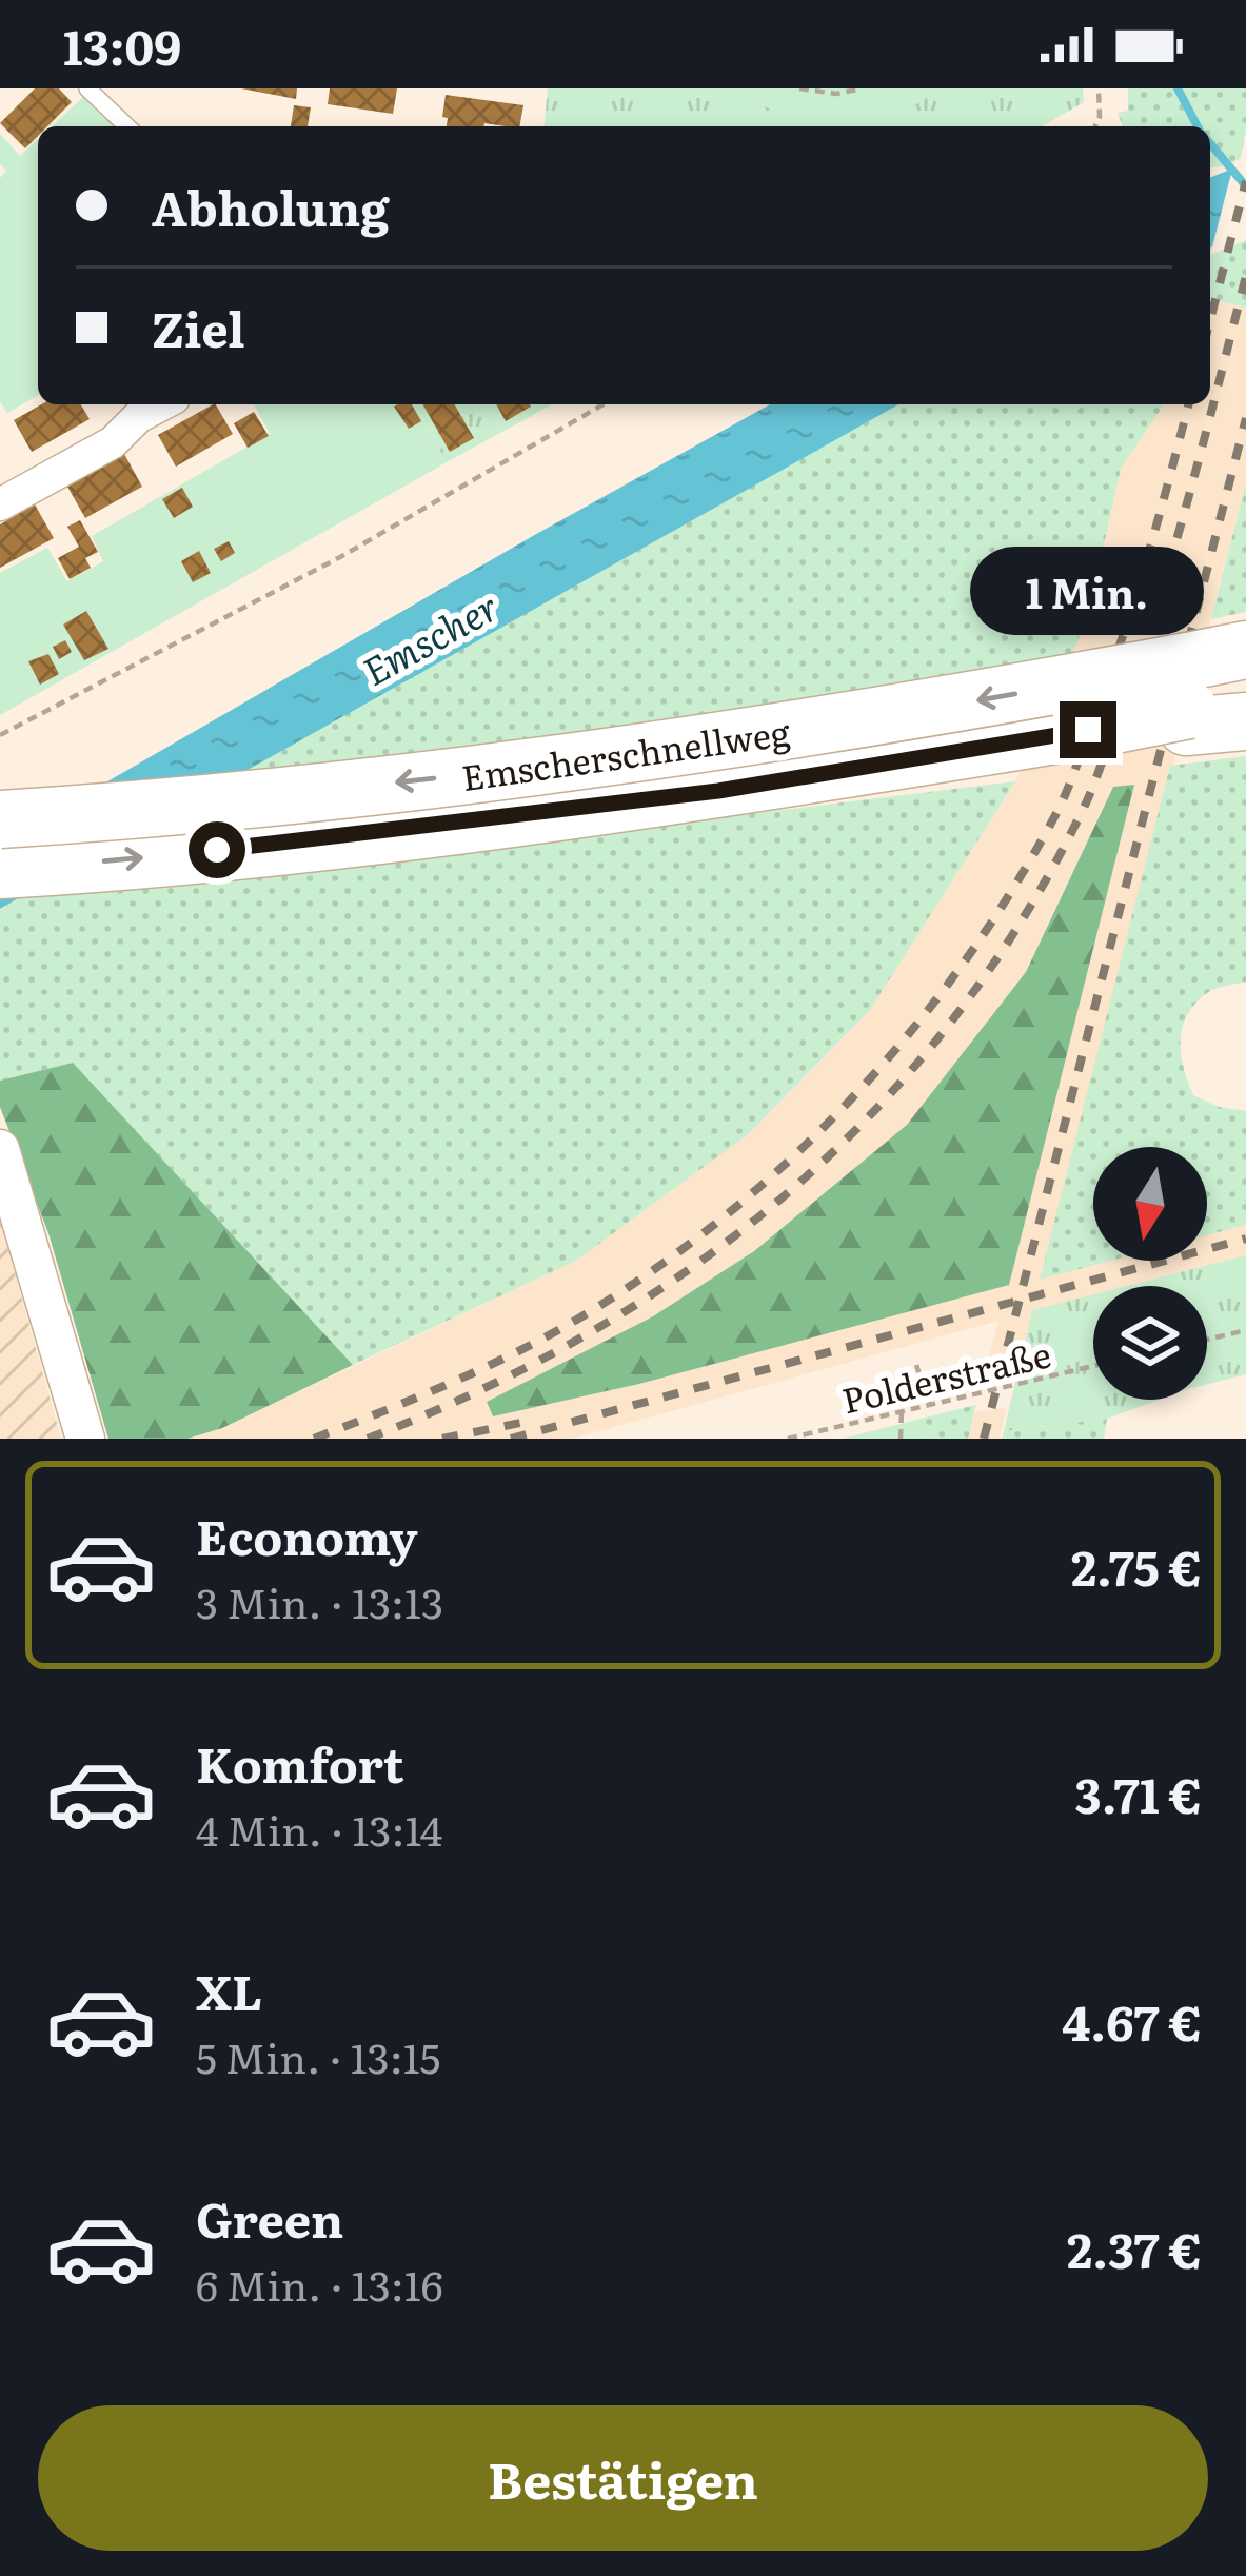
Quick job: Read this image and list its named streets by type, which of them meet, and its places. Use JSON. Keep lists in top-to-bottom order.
{
  "streets": {
    "highway": ["Emscherschnellweg"],
    "path": ["Polderstraße"]
  },
  "water": ["Emscher"],
  "north": "bottom",
  "page": {
    "status": "13:09",
    "banner": ["Abholung", "Ziel"],
    "bubble": "1 Min.",
    "list": [
      {
        "name": "Economy",
        "note": "3 Min. · 13:13",
        "value": "2.75 €"
      },
      {
        "name": "Komfort",
        "note": "4 Min. · 13:14",
        "value": "3.71 €"
      },
      {
        "name": "XL",
        "note": "5 Min. · 13:15",
        "value": "4.67 €"
      },
      {
        "name": "Green",
        "note": "6 Min. · 13:16",
        "value": "2.37 €"
      }
    ],
    "buttons": "Bestätigen"
  }
}
